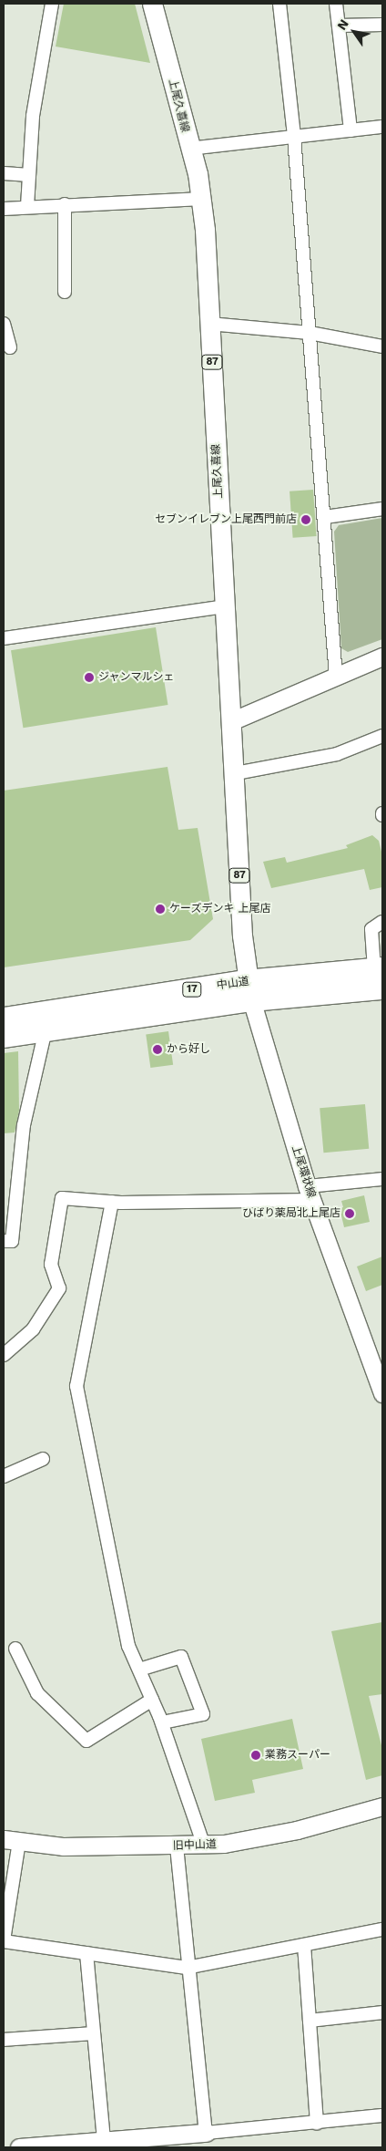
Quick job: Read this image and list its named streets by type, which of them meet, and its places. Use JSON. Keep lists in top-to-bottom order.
{
  "streets": {
    "highway": ["中山道", "17"],
    "main road": [
      "上尾久喜線",
      "87",
      "上尾環状線",
      "旧中山道"
    ]
  },
  "crossings": [
    ["上尾久喜線", "中山道"],
    ["上尾久喜線", "上尾環状線"],
    ["中山道", "上尾環状線"]
  ],
  "places": [
    "セブンイレブン上尾西門前店",
    "ジャンマルシェ",
    "ケーズデンキ 上尾店",
    "から好し",
    "ひばり薬局北上尾店",
    "業務スーパー"
  ],
  "north": "top left"
}
